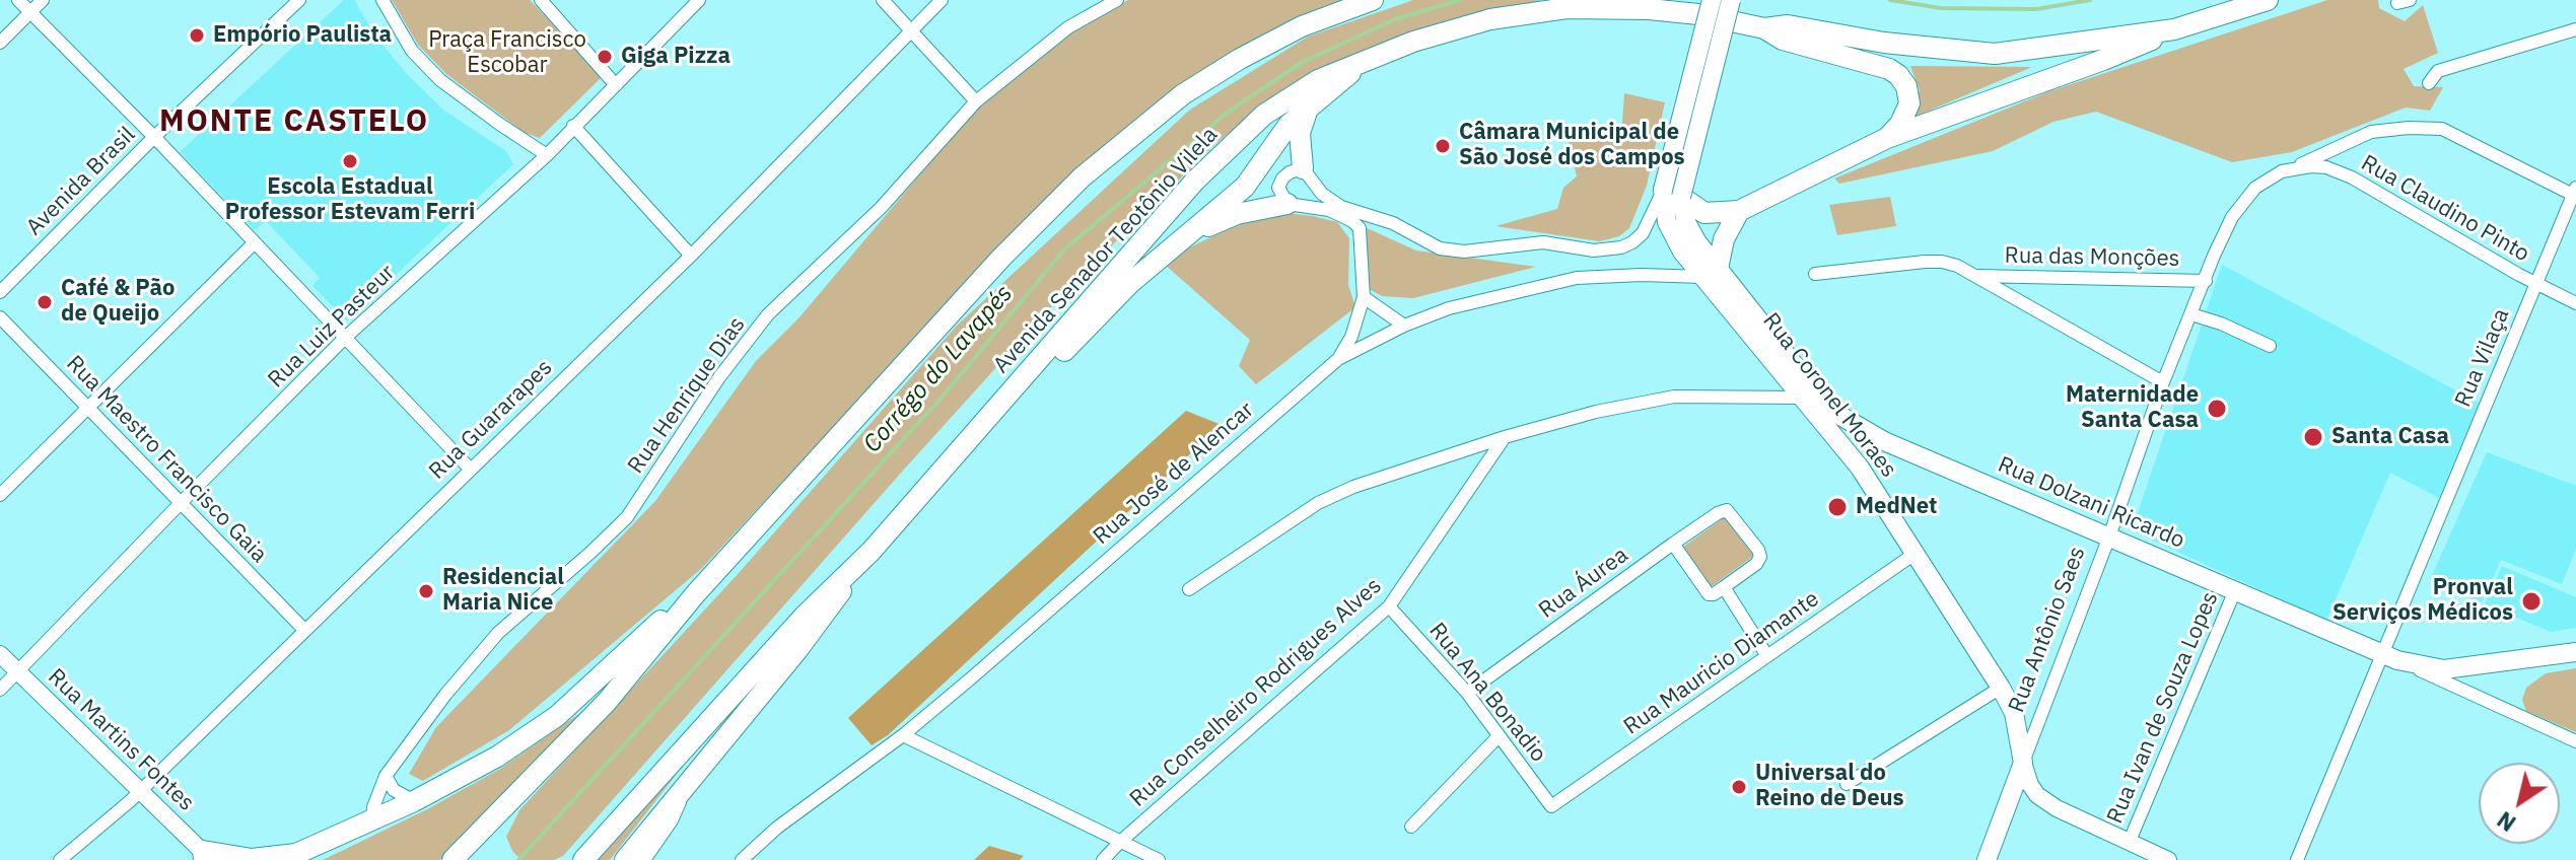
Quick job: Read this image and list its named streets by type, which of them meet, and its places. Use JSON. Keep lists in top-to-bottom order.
{
  "streets": {
    "highway": ["Avenida Senador Teotônio Vilela"],
    "main road": ["Rua Coronel Moraes", "Rua Dolzani Ricardo", "Rua Antônio Saes"],
    "street": [
      "Avenida Brasil",
      "Rua Claudino Pinto",
      "Rua das Monções",
      "Rua Luiz Pasteur",
      "Rua Vilaça",
      "Rua Henrique Dias",
      "Rua Guararapes",
      "Rua Maestro Francisco Gaia",
      "Rua José de Alencar",
      "Rua Áurea",
      "Rua Mauricio Diamante",
      "Rua Conselheiro Rodrigues Alves",
      "Rua Ana Bonadio",
      "Rua Ivan de Souza Lopes",
      "Rua Martins Fontes"
    ]
  },
  "crossings": [
    ["Rua Claudino Pinto", "Rua das Monções"],
    ["Rua Claudino Pinto", "Rua Vilaça"],
    ["Rua Claudino Pinto", "Rua Antônio Saes"],
    ["Rua das Monções", "Rua Antônio Saes"],
    ["Rua Luiz Pasteur", "Rua Maestro Francisco Gaia"],
    ["Rua Luiz Pasteur", "Rua Martins Fontes"],
    ["Rua Vilaça", "Rua Dolzani Ricardo"],
    ["Rua Coronel Moraes", "Rua José de Alencar"],
    ["Rua Coronel Moraes", "Rua Dolzani Ricardo"],
    ["Rua Coronel Moraes", "Rua Antônio Saes"],
    ["Rua Coronel Moraes", "Rua Mauricio Diamante"],
    ["Rua Guararapes", "Rua Maestro Francisco Gaia"],
    ["Rua Guararapes", "Rua Martins Fontes"],
    ["Rua José de Alencar", "Rua Dolzani Ricardo"],
    ["Rua Dolzani Ricardo", "Rua Antônio Saes"],
    ["Rua Dolzani Ricardo", "Rua Ivan de Souza Lopes"],
    ["Rua Áurea", "Rua Ana Bonadio"],
    ["Rua Mauricio Diamante", "Rua Ana Bonadio"],
    ["Rua Conselheiro Rodrigues Alves", "Rua Ana Bonadio"]
  ],
  "districts": ["MONTE CASTELO"],
  "water": ["Corrégo do Lavapés"],
  "parks": ["Praça Francisco Escobar"],
  "places": [
    "Empório Paulista",
    "Giga Pizza",
    "Câmara Municipal de São José dos Campos",
    "Escola Estadual Professor Estevam Ferri",
    "Café & Pão de Queijo",
    "Maternidade Santa Casa",
    "Santa Casa",
    "MedNet",
    "Residencial Maria Nice",
    "Pronval Serviços Médicos",
    "Universal do Reino de Deus"
  ],
  "north": "bottom left"
}
